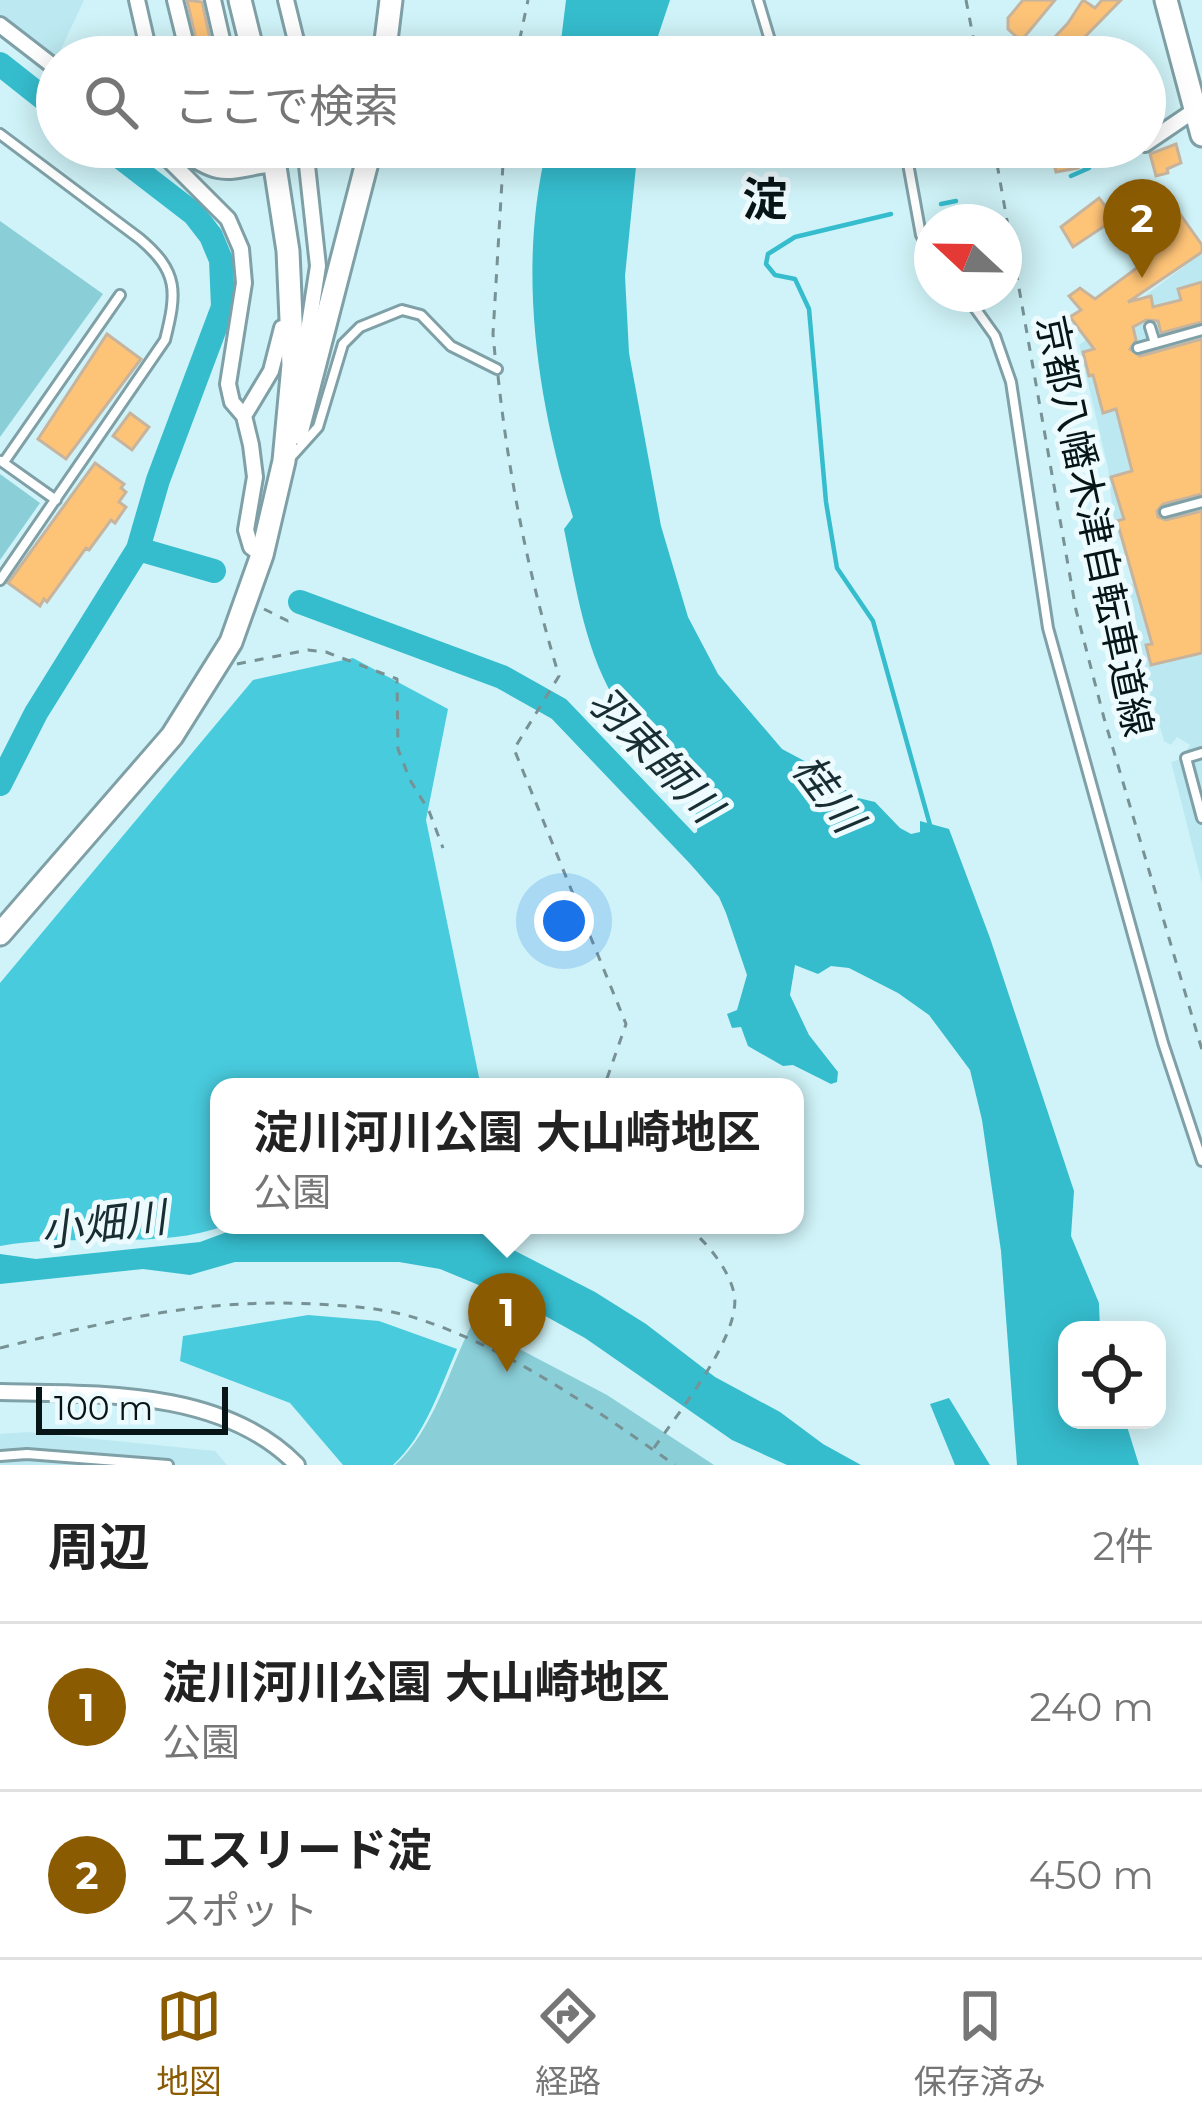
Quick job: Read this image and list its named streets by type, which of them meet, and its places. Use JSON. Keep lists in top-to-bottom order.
{
  "streets": {
    "path": ["京都八幡木津自転車道線"]
  },
  "districts": ["淀"],
  "water": ["羽束師川", "桂川", "小畑川"],
  "scale_bar": "100 m",
  "north": "left",
  "page": {
    "search": "ここで検索",
    "pins": ["2", "1"],
    "popup": ["淀川河川公園 大山崎地区", "公園"],
    "scale": "100 m",
    "heading": ["周辺", "2件"],
    "list": [
      {
        "mark": "1",
        "name": "淀川河川公園 大山崎地区",
        "note": "公園",
        "value": "240 m"
      },
      {
        "mark": "2",
        "name": "エスリード淀",
        "note": "スポット",
        "value": "450 m"
      }
    ],
    "nav": ["地図", "経路", "保存済み"]
  }
}
